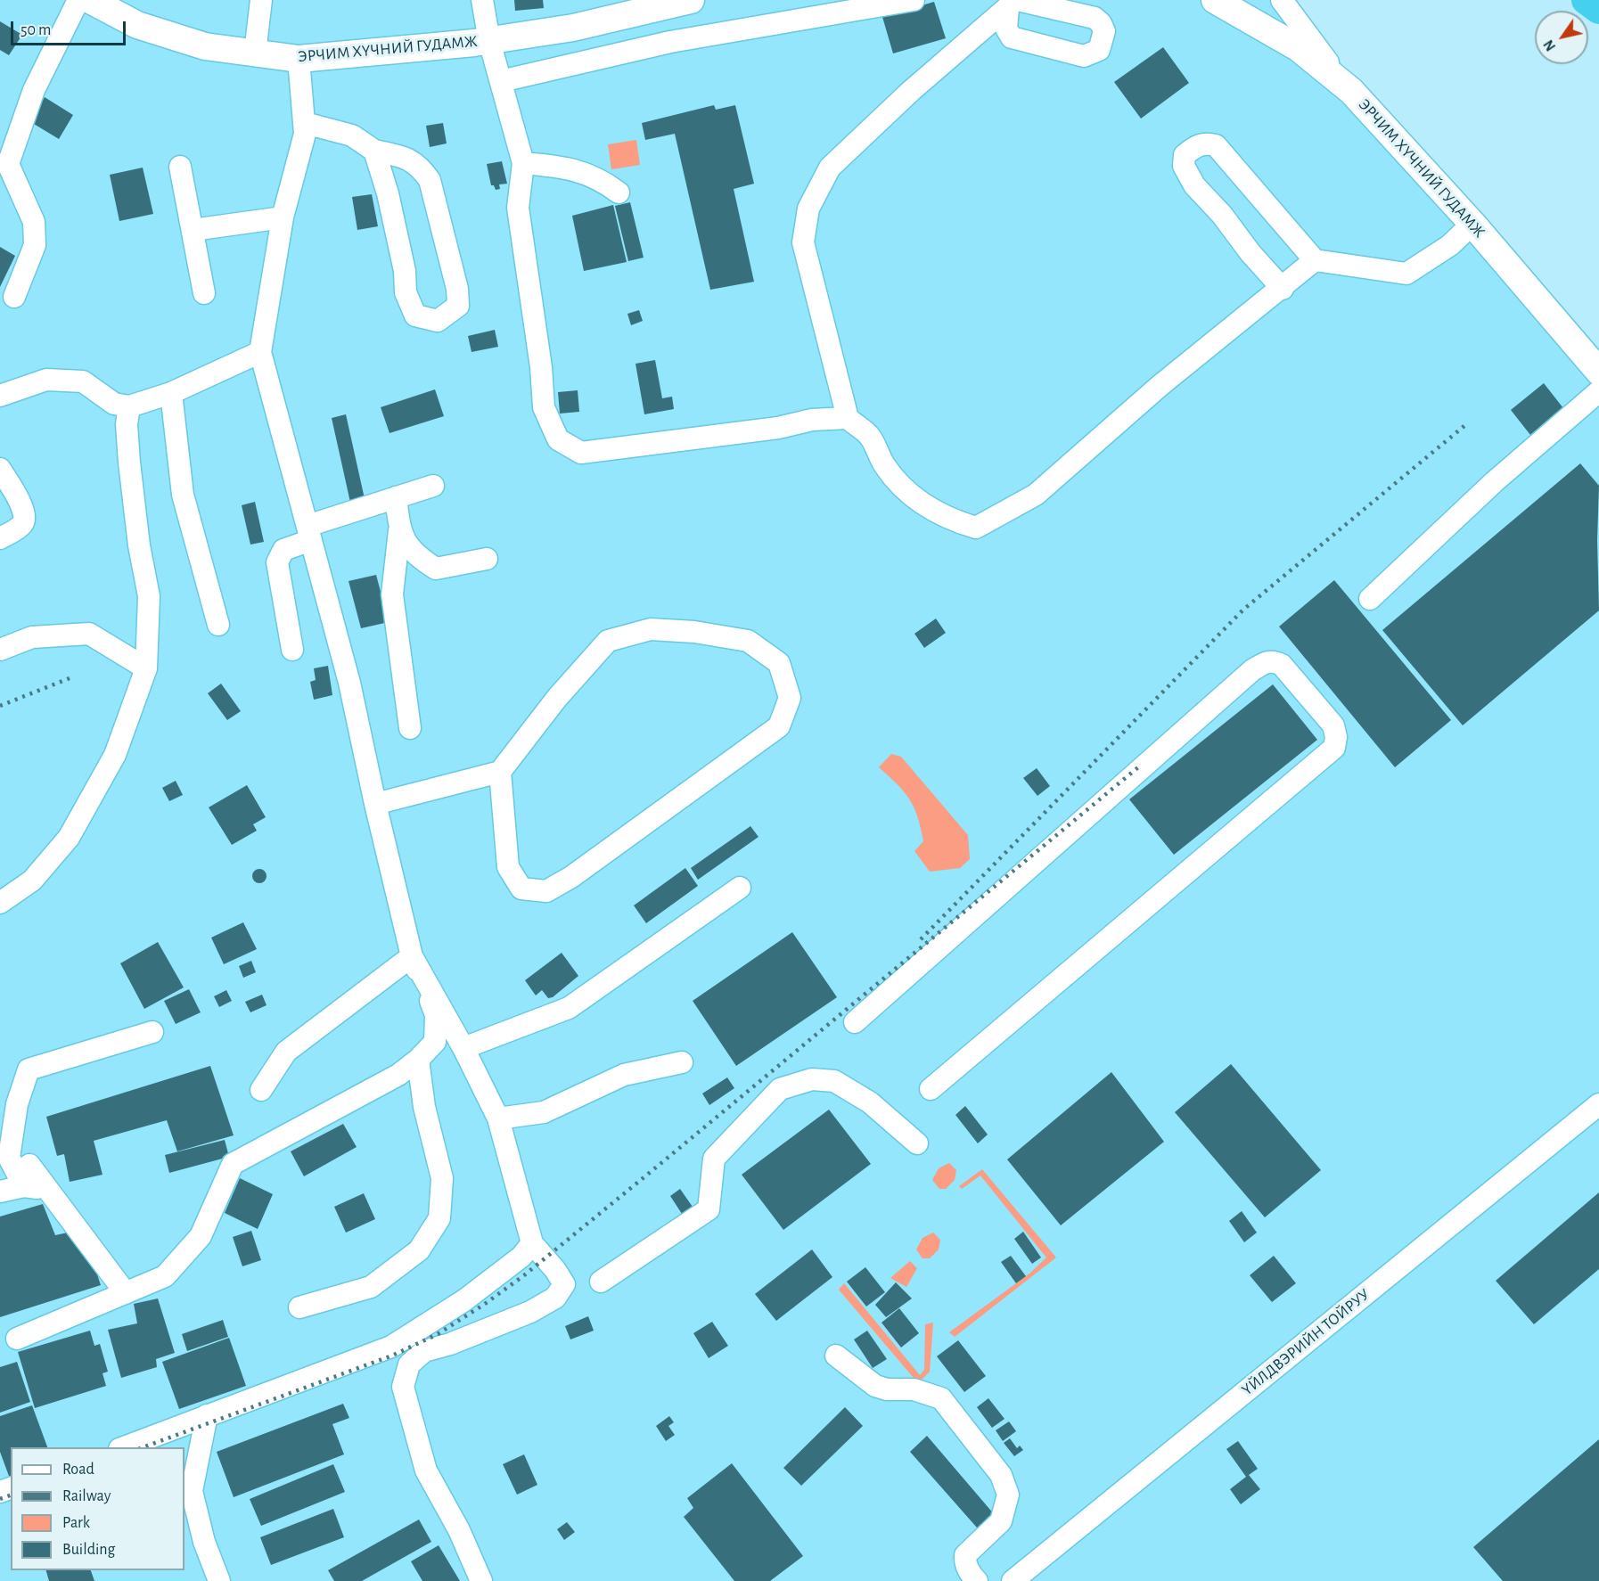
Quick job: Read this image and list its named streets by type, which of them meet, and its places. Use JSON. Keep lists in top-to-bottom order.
{
  "streets": {
    "main road": ["ЭРЧИМ ХҮЧНИЙ ГУДАМЖ"],
    "street": ["ҮЙЛДВЭРИЙН ТОЙРУУ"]
  },
  "legend": [
    "Road",
    "Railway",
    "Park",
    "Building"
  ],
  "scale_bar": "50 m",
  "north": "bottom left"
}
